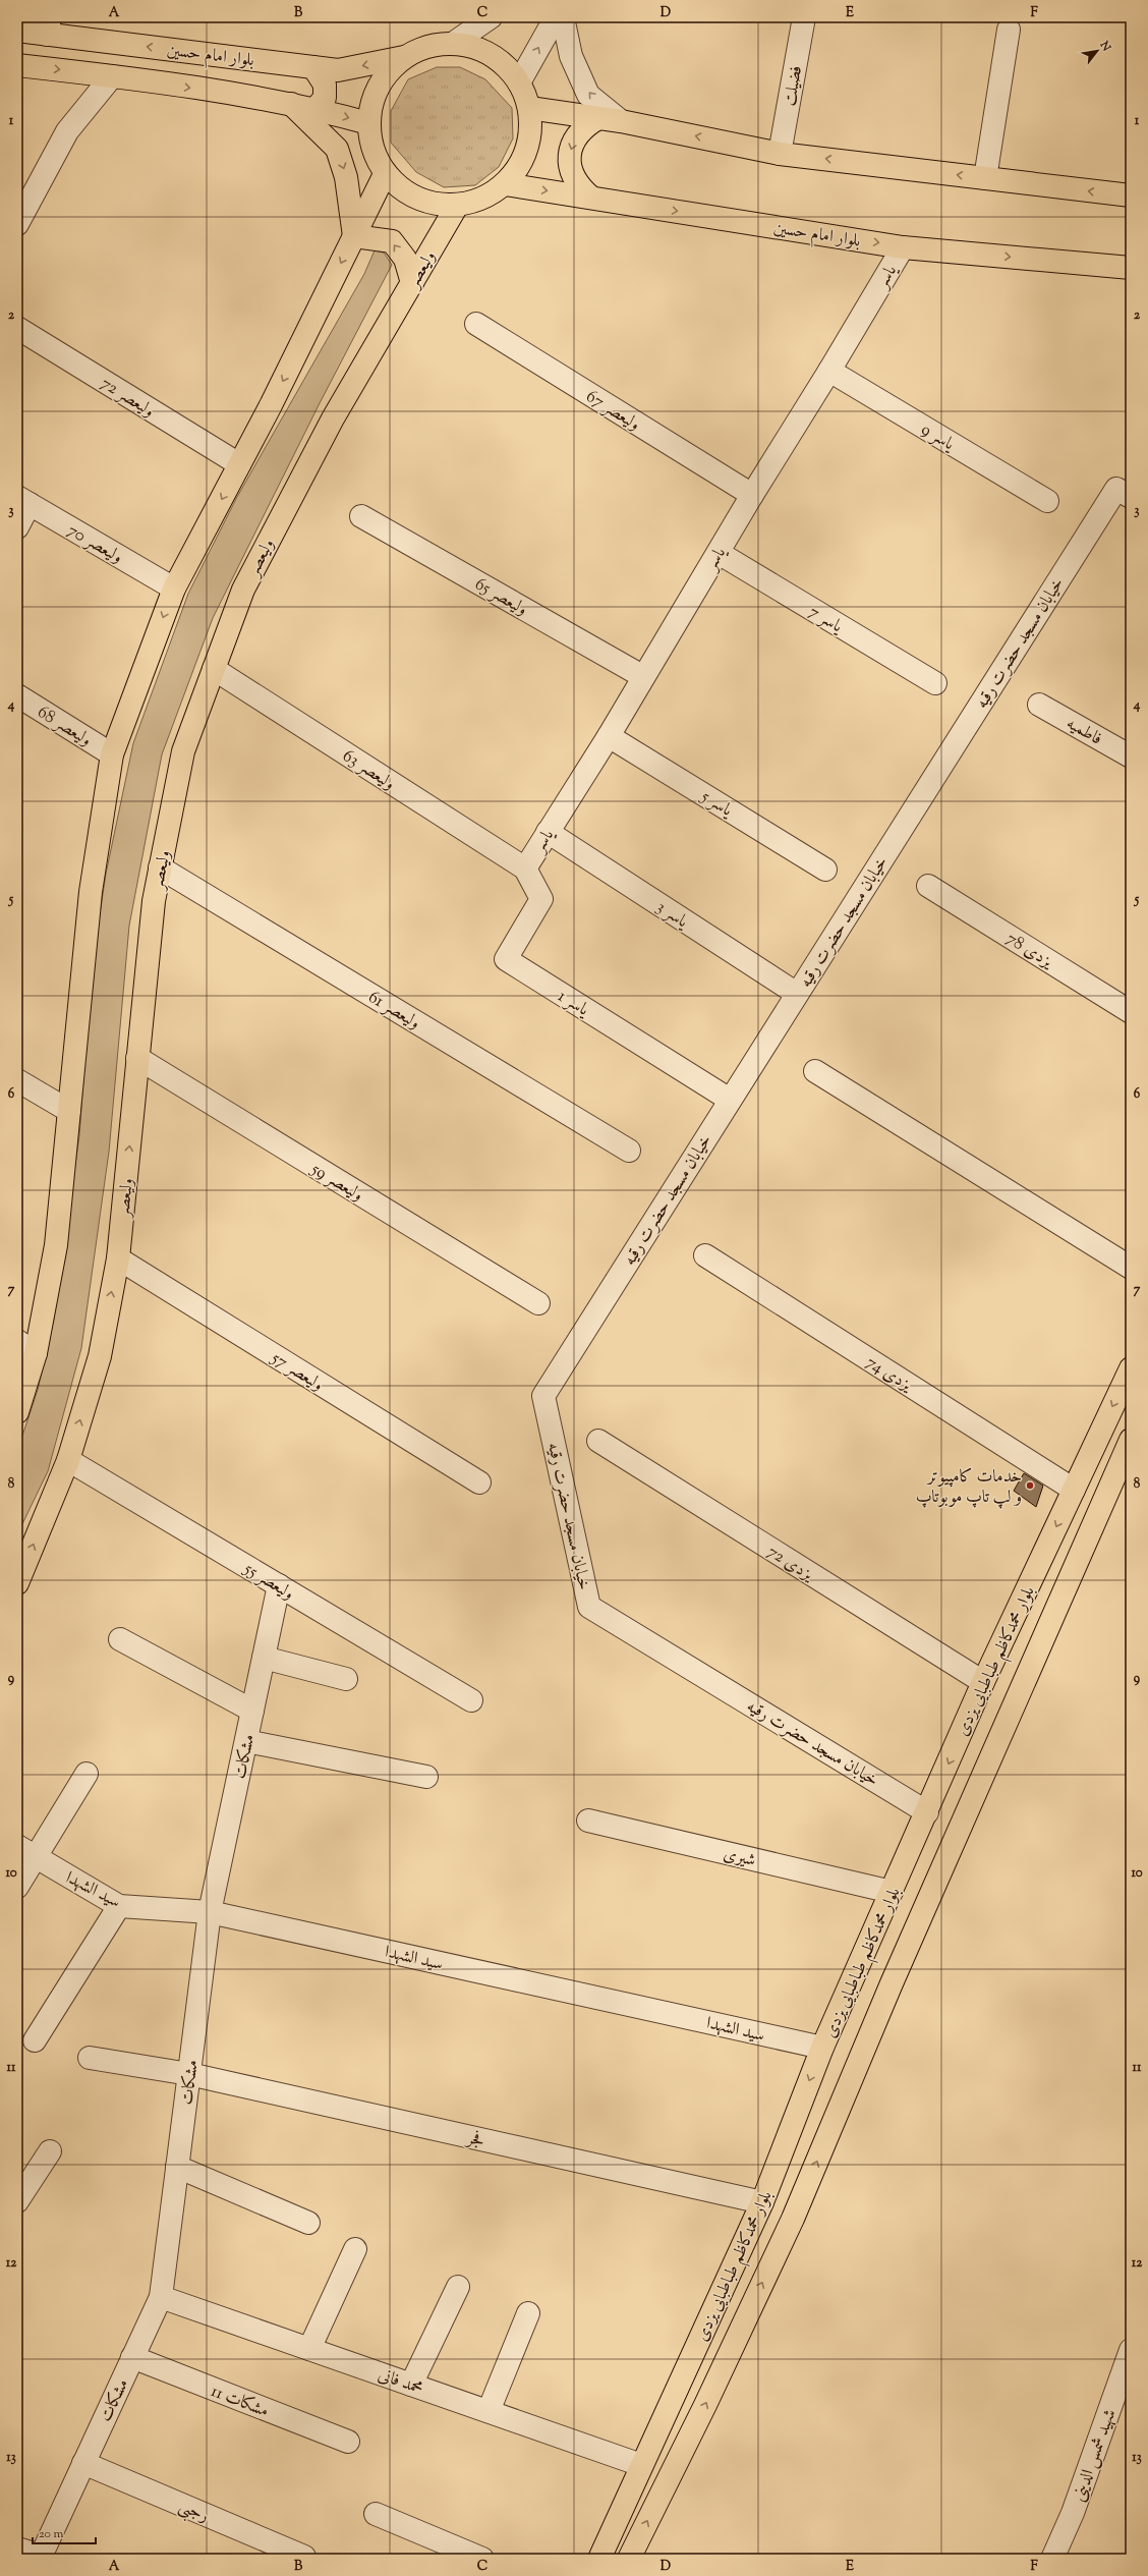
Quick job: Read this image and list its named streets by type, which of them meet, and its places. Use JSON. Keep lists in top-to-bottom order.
{
  "streets": {
    "main road": ["بلوار امام حسین", "ولیعصر", "بلوار محمدکاظم طباطبایی یزدی"],
    "street": [
      "فضیلت",
      "یاسر",
      "ولیعصر 72",
      "ولیعصر 67",
      "یاسر 9",
      "ولیعصر 70",
      "ولیعصر 65",
      "یاسر 7",
      "خیابان مسجد حضرت رقیه",
      "ولیعصر 68",
      "فاطمیه",
      "ولیعصر 63",
      "یاسر 5",
      "یاسر 3",
      "یزدی 78",
      "یاسر 1",
      "ولیعصر 61",
      "ولیعصر 59",
      "ولیعصر 57",
      "یزدی 74",
      "یزدی 72",
      "ولیعصر 55",
      "مشکات",
      "شیری",
      "سید الشهدا",
      "فجر",
      "محمد فانی",
      "11 مشکات",
      "شهید شمس الدینی",
      "رجبی"
    ]
  },
  "crossings": [
    ["بلوار امام حسین", "یاسر"],
    ["ولیعصر", "ولیعصر 63"],
    ["ولیعصر", "ولیعصر 61"],
    ["ولیعصر", "ولیعصر 59"],
    ["ولیعصر", "ولیعصر 57"],
    ["ولیعصر", "ولیعصر 55"],
    ["یاسر", "ولیعصر 67"],
    ["یاسر", "یاسر 9"],
    ["یاسر", "ولیعصر 65"],
    ["یاسر", "یاسر 7"],
    ["یاسر", "ولیعصر 63"],
    ["یاسر", "یاسر 5"],
    ["یاسر", "یاسر 3"],
    ["یاسر", "یاسر 1"],
    ["خیابان مسجد حضرت رقیه", "یاسر 3"],
    ["خیابان مسجد حضرت رقیه", "یاسر 1"],
    ["خیابان مسجد حضرت رقیه", "بلوار محمدکاظم طباطبایی یزدی"],
    ["ولیعصر 63", "یاسر 1"],
    ["یزدی 74", "بلوار محمدکاظم طباطبایی یزدی"],
    ["یزدی 72", "بلوار محمدکاظم طباطبایی یزدی"],
    ["ولیعصر 55", "مشکات"],
    ["بلوار محمدکاظم طباطبایی یزدی", "شیری"],
    ["بلوار محمدکاظم طباطبایی یزدی", "سید الشهدا"],
    ["بلوار محمدکاظم طباطبایی یزدی", "فجر"],
    ["بلوار محمدکاظم طباطبایی یزدی", "محمد فانی"],
    ["مشکات", "سید الشهدا"],
    ["مشکات", "فجر"],
    ["مشکات", "محمد فانی"],
    ["مشکات", "11 مشکات"],
    ["مشکات", "رجبی"]
  ],
  "places": ["خدمات کامپیوتر و لپ تاپ موبوتاپ"],
  "scale_bar": "20 m",
  "north": "top right",
  "grid": {
    "columns": [
      "A",
      "B",
      "C",
      "D",
      "E",
      "F"
    ],
    "rows": [
      "1",
      "2",
      "3",
      "4",
      "5",
      "6",
      "7",
      "8",
      "9",
      "10",
      "11",
      "12",
      "13"
    ]
  }
}
